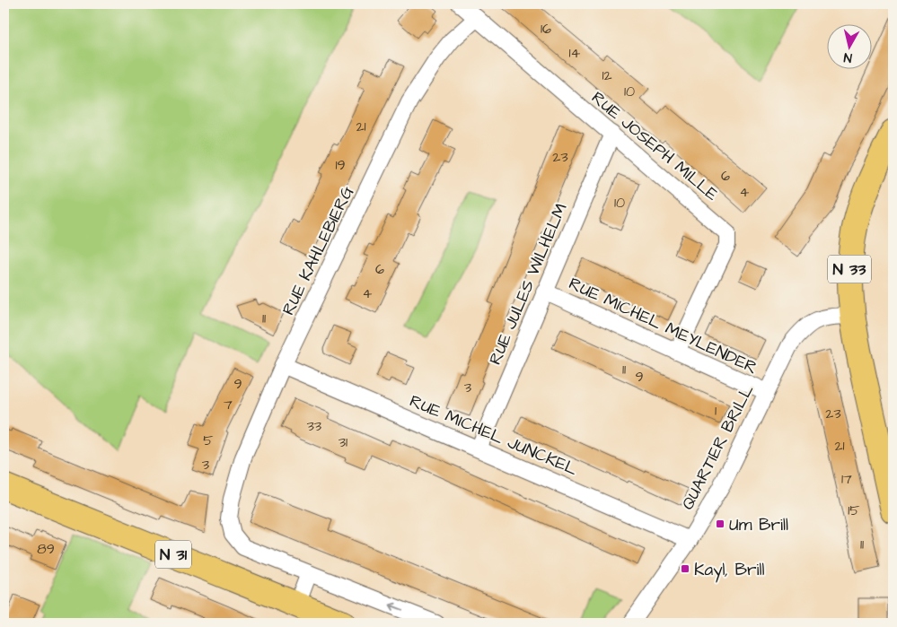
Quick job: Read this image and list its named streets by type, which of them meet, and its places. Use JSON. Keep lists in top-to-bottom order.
{
  "streets": {
    "main road": ["N 33", "N 31"],
    "street": [
      "RUE JOSEPH MILLE",
      "RUE KAHLEBIERG",
      "RUE JULES WILHELM",
      "RUE MICHEL MEYLENDER",
      "RUE MICHEL JUNCKEL",
      "QUARTIER BRILL"
    ]
  },
  "crossings": [
    ["RUE JOSEPH MILLE", "RUE KAHLEBIERG"],
    ["RUE JOSEPH MILLE", "RUE JULES WILHELM"],
    ["RUE JOSEPH MILLE", "RUE MICHEL MEYLENDER"],
    ["RUE KAHLEBIERG", "RUE MICHEL JUNCKEL"],
    ["N 33", "QUARTIER BRILL"],
    ["RUE JULES WILHELM", "RUE MICHEL MEYLENDER"],
    ["RUE JULES WILHELM", "RUE MICHEL JUNCKEL"],
    ["RUE MICHEL MEYLENDER", "QUARTIER BRILL"],
    ["RUE MICHEL JUNCKEL", "QUARTIER BRILL"]
  ],
  "places": {
    "transit": ["Um Brill", "Kayl, Brill"]
  },
  "house_numbers": [
    "16",
    "14",
    "12",
    "10",
    "21",
    "23",
    "19",
    "6",
    "4",
    "10",
    "6",
    "4",
    "11",
    "11",
    "9",
    "9",
    "3",
    "7",
    "1",
    "23",
    "33",
    "5",
    "31",
    "21",
    "3",
    "17",
    "15",
    "11",
    "89"
  ],
  "north": "bottom"
}
